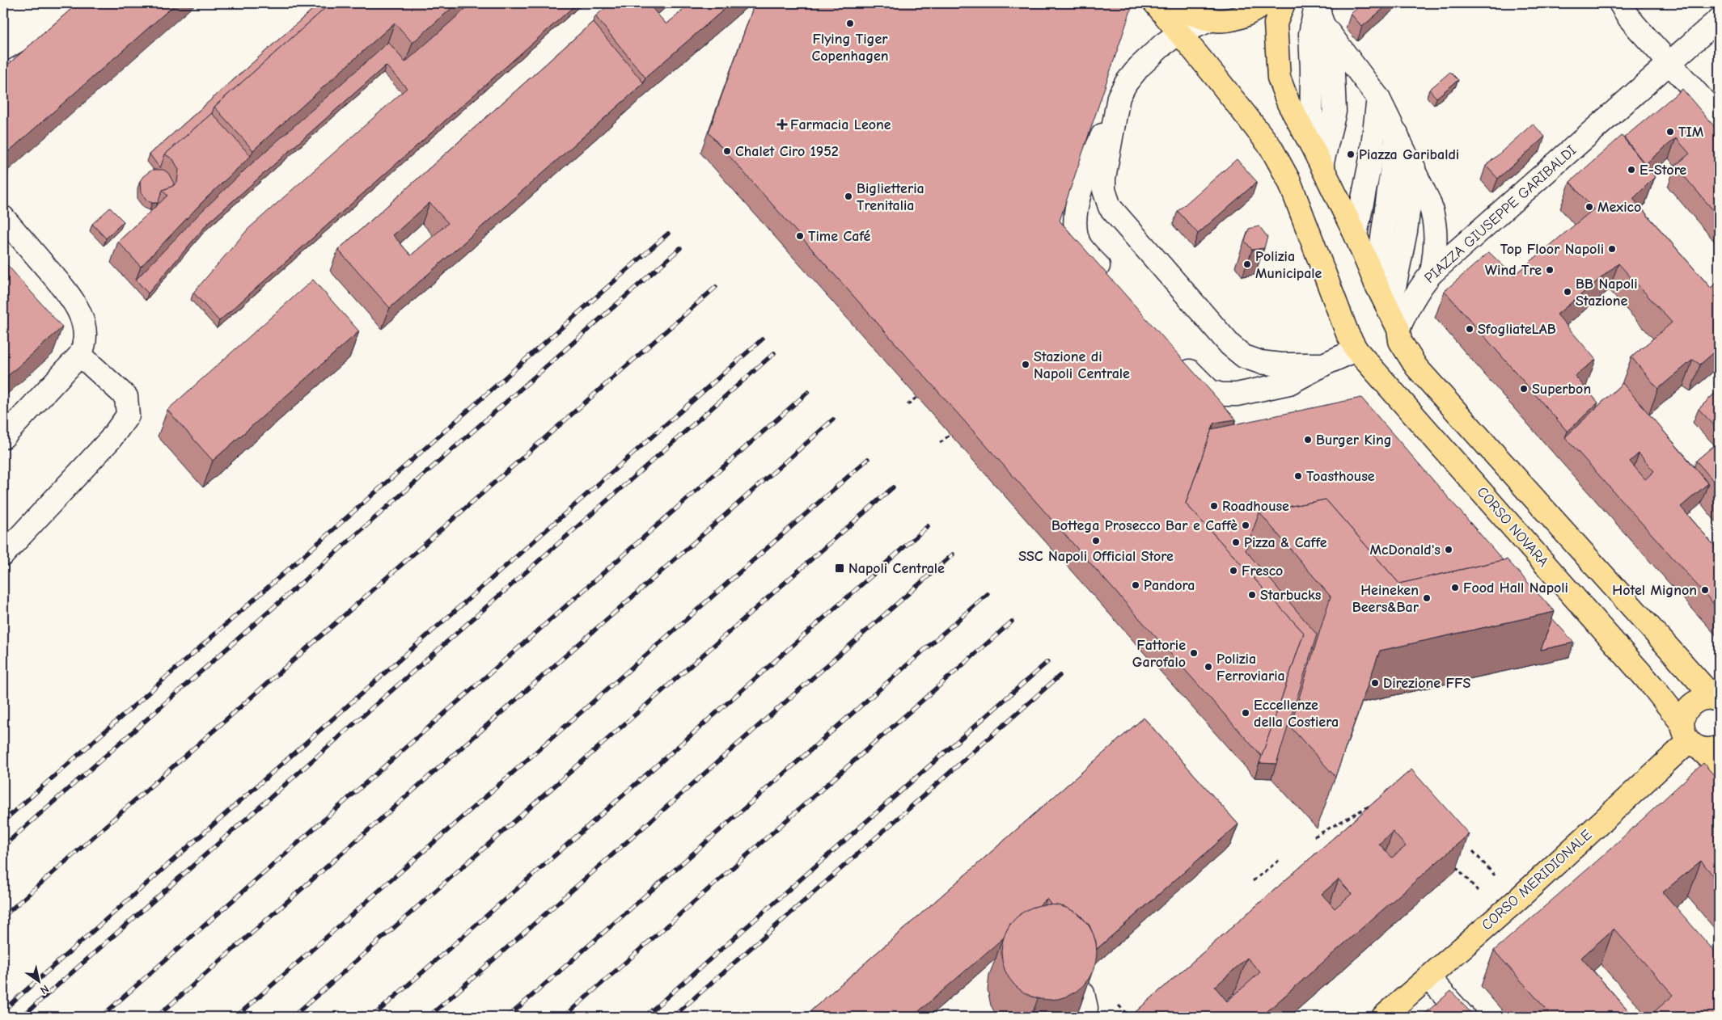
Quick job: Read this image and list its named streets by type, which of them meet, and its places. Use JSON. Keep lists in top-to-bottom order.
{
  "streets": {
    "main road": ["CORSO NOVARA", "CORSO MERIDIONALE"],
    "street": ["PIAZZA GIUSEPPE GARIBALDI"]
  },
  "crossings": [
    ["CORSO NOVARA", "CORSO MERIDIONALE"]
  ],
  "places": {
    "other": [
      "Flying Tiger Copenhagen",
      "TIM",
      "Chalet Ciro 1952",
      "Piazza Garibaldi",
      "E-Store",
      "Biglietteria Trenitalia",
      "Mexico",
      "Time Café",
      "Top Floor Napoli",
      "Polizia Municipale",
      "Wind Tre",
      "BB Napoli Stazione",
      "SfogliateLAB",
      "Stazione di Napoli Centrale",
      "Superbon",
      "Burger King",
      "Toasthouse",
      "Roadhouse",
      "Bottega Prosecco Bar e Caffè",
      "SSC Napoli Official Store",
      "Pizza & Caffe",
      "McDonald's",
      "Fresco",
      "Pandora",
      "Food Hall Napoli",
      "Hotel Mignon",
      "Starbucks",
      "Heineken Beers&Bar",
      "Fattorie Garofalo",
      "Polizia Ferroviaria",
      "Direzione FFS",
      "Eccellenze della Costiera"
    ],
    "health": ["Farmacia Leone"],
    "transit": ["Napoli Centrale"]
  },
  "north": "bottom right"
}
